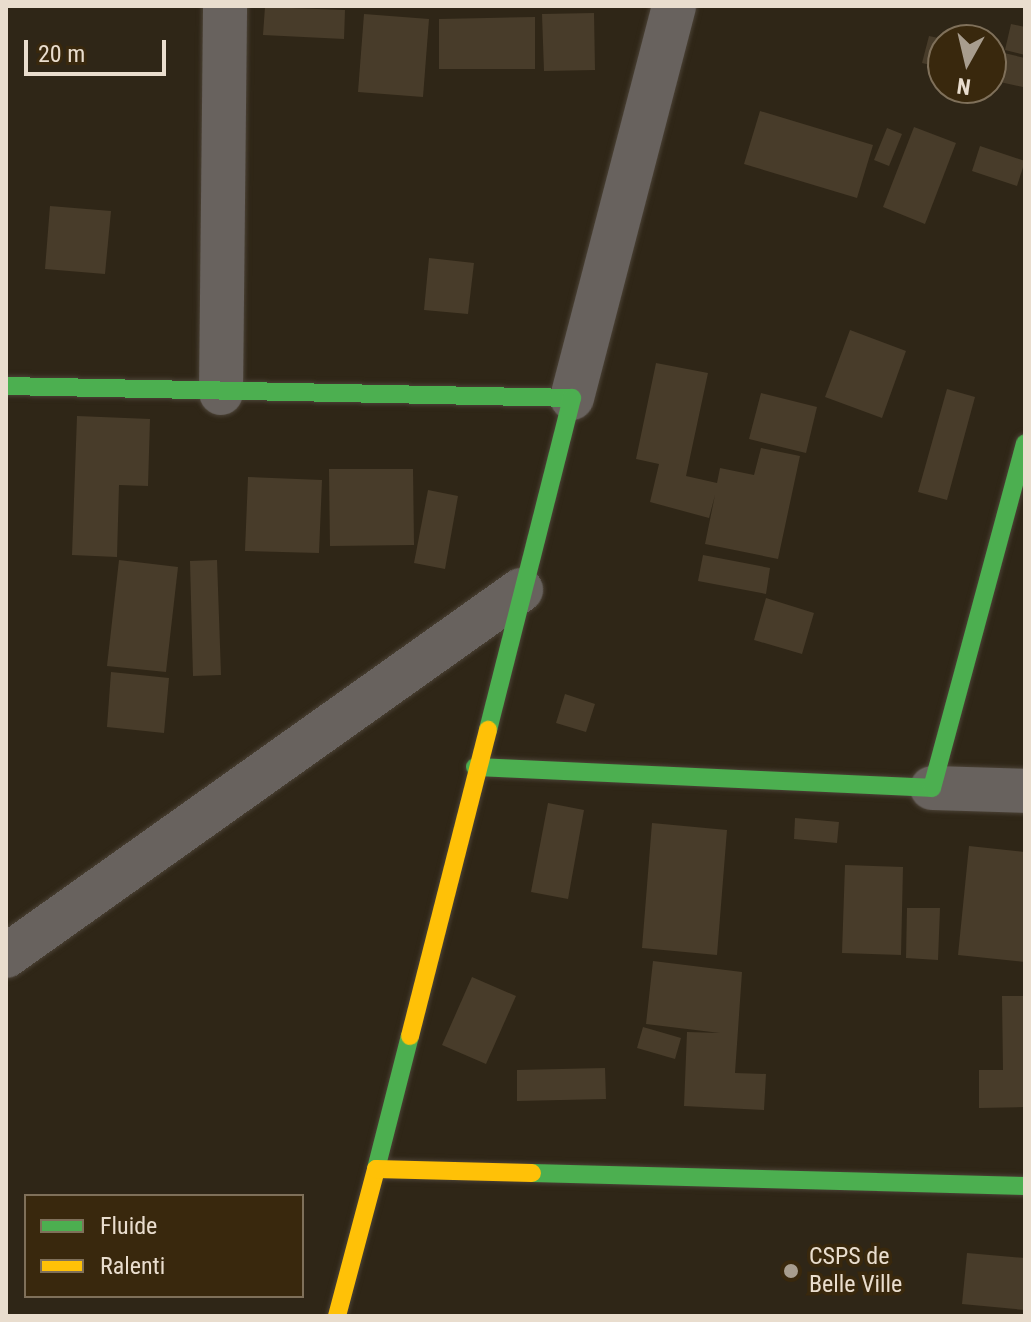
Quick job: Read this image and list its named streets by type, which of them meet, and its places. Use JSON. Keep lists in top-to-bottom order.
{
  "places": ["CSPS de Belle Ville"],
  "legend": ["Fluide", "Ralenti"],
  "scale_bar": "20 m",
  "north": "bottom"
}
